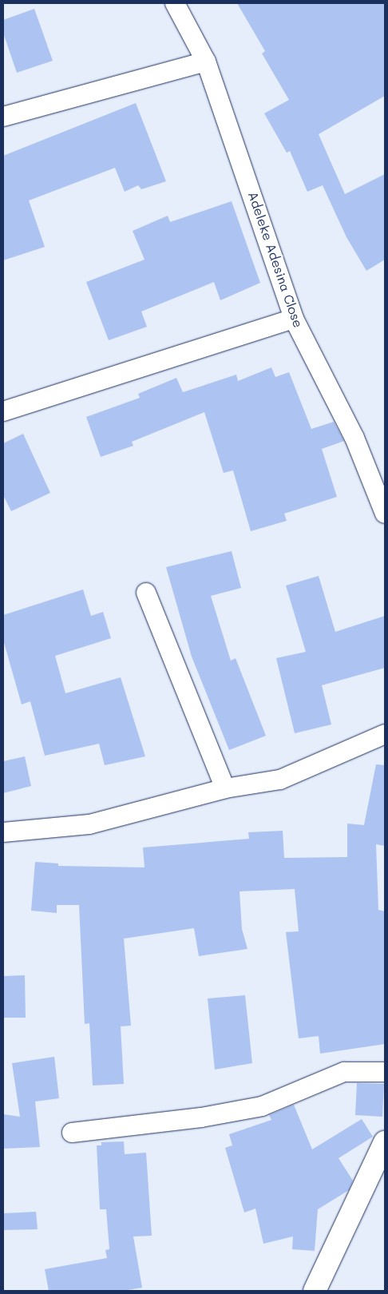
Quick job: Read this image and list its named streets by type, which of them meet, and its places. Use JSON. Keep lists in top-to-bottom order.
{
  "streets": {
    "street": ["Adeleke Adesina Close"]
  }
}
